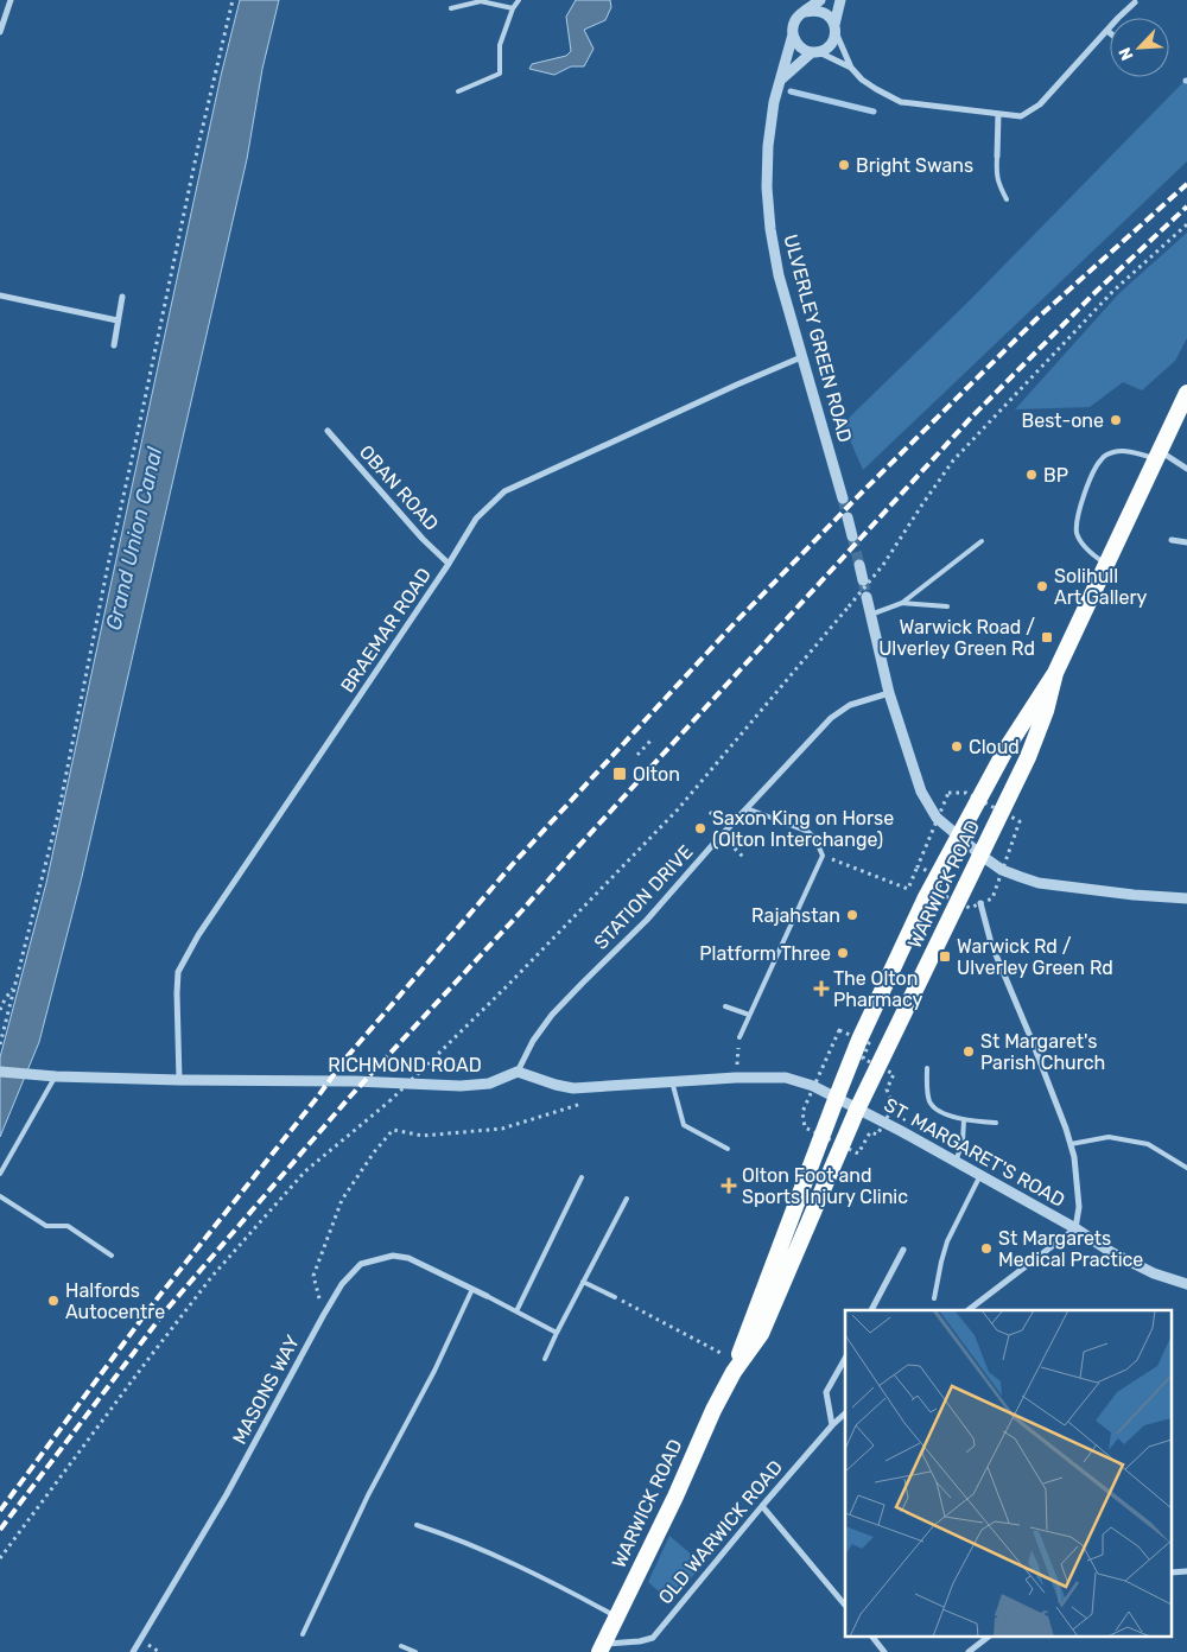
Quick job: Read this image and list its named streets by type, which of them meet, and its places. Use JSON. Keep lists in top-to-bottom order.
{
  "streets": {
    "highway": ["WARWICK ROAD"],
    "street": [
      "ULVERLEY GREEN ROAD",
      "OBAN ROAD",
      "BRAEMAR ROAD",
      "STATION DRIVE",
      "RICHMOND ROAD",
      "ST. MARGARET'S ROAD",
      "MASONS WAY",
      "OLD WARWICK ROAD"
    ]
  },
  "crossings": [
    ["ULVERLEY GREEN ROAD", "BRAEMAR ROAD"],
    ["OBAN ROAD", "BRAEMAR ROAD"],
    ["BRAEMAR ROAD", "RICHMOND ROAD"],
    ["WARWICK ROAD", "ST. MARGARET'S ROAD"],
    ["WARWICK ROAD", "OLD WARWICK ROAD"],
    ["STATION DRIVE", "RICHMOND ROAD"]
  ],
  "water": ["Grand Union Canal"],
  "places": {
    "other": [
      "Bright Swans",
      "Best-one",
      "BP",
      "Solihull Art Gallery",
      "Cloud",
      "Saxon King on Horse (Olton Interchange)",
      "Rajahstan",
      "Platform Three",
      "St Margaret's Parish Church",
      "St Margarets Medical Practice",
      "Halfords Autocentre"
    ],
    "transit": ["Warwick Road / Ulverley Green Rd", "Olton", "Warwick Rd / Ulverley Green Rd"],
    "health": ["The Olton Pharmacy", "Olton Foot and Sports Injury Clinic"]
  },
  "north": "bottom left"
}
